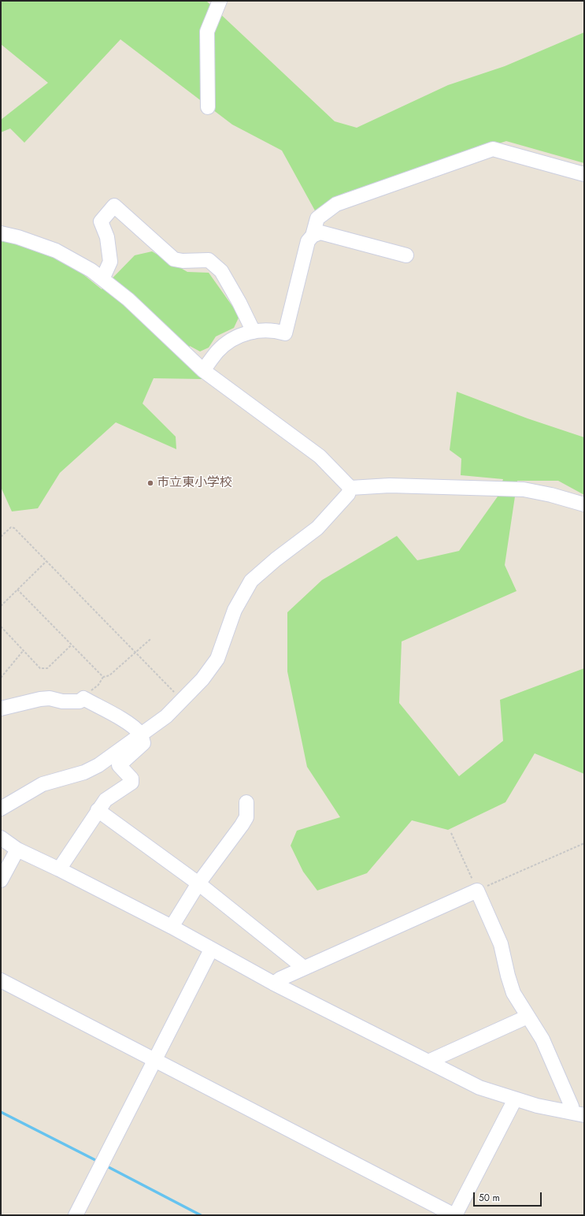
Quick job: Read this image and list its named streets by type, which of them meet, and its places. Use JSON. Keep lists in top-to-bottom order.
{
  "places": ["市立東小学校"],
  "scale_bar": "50 m"
}
